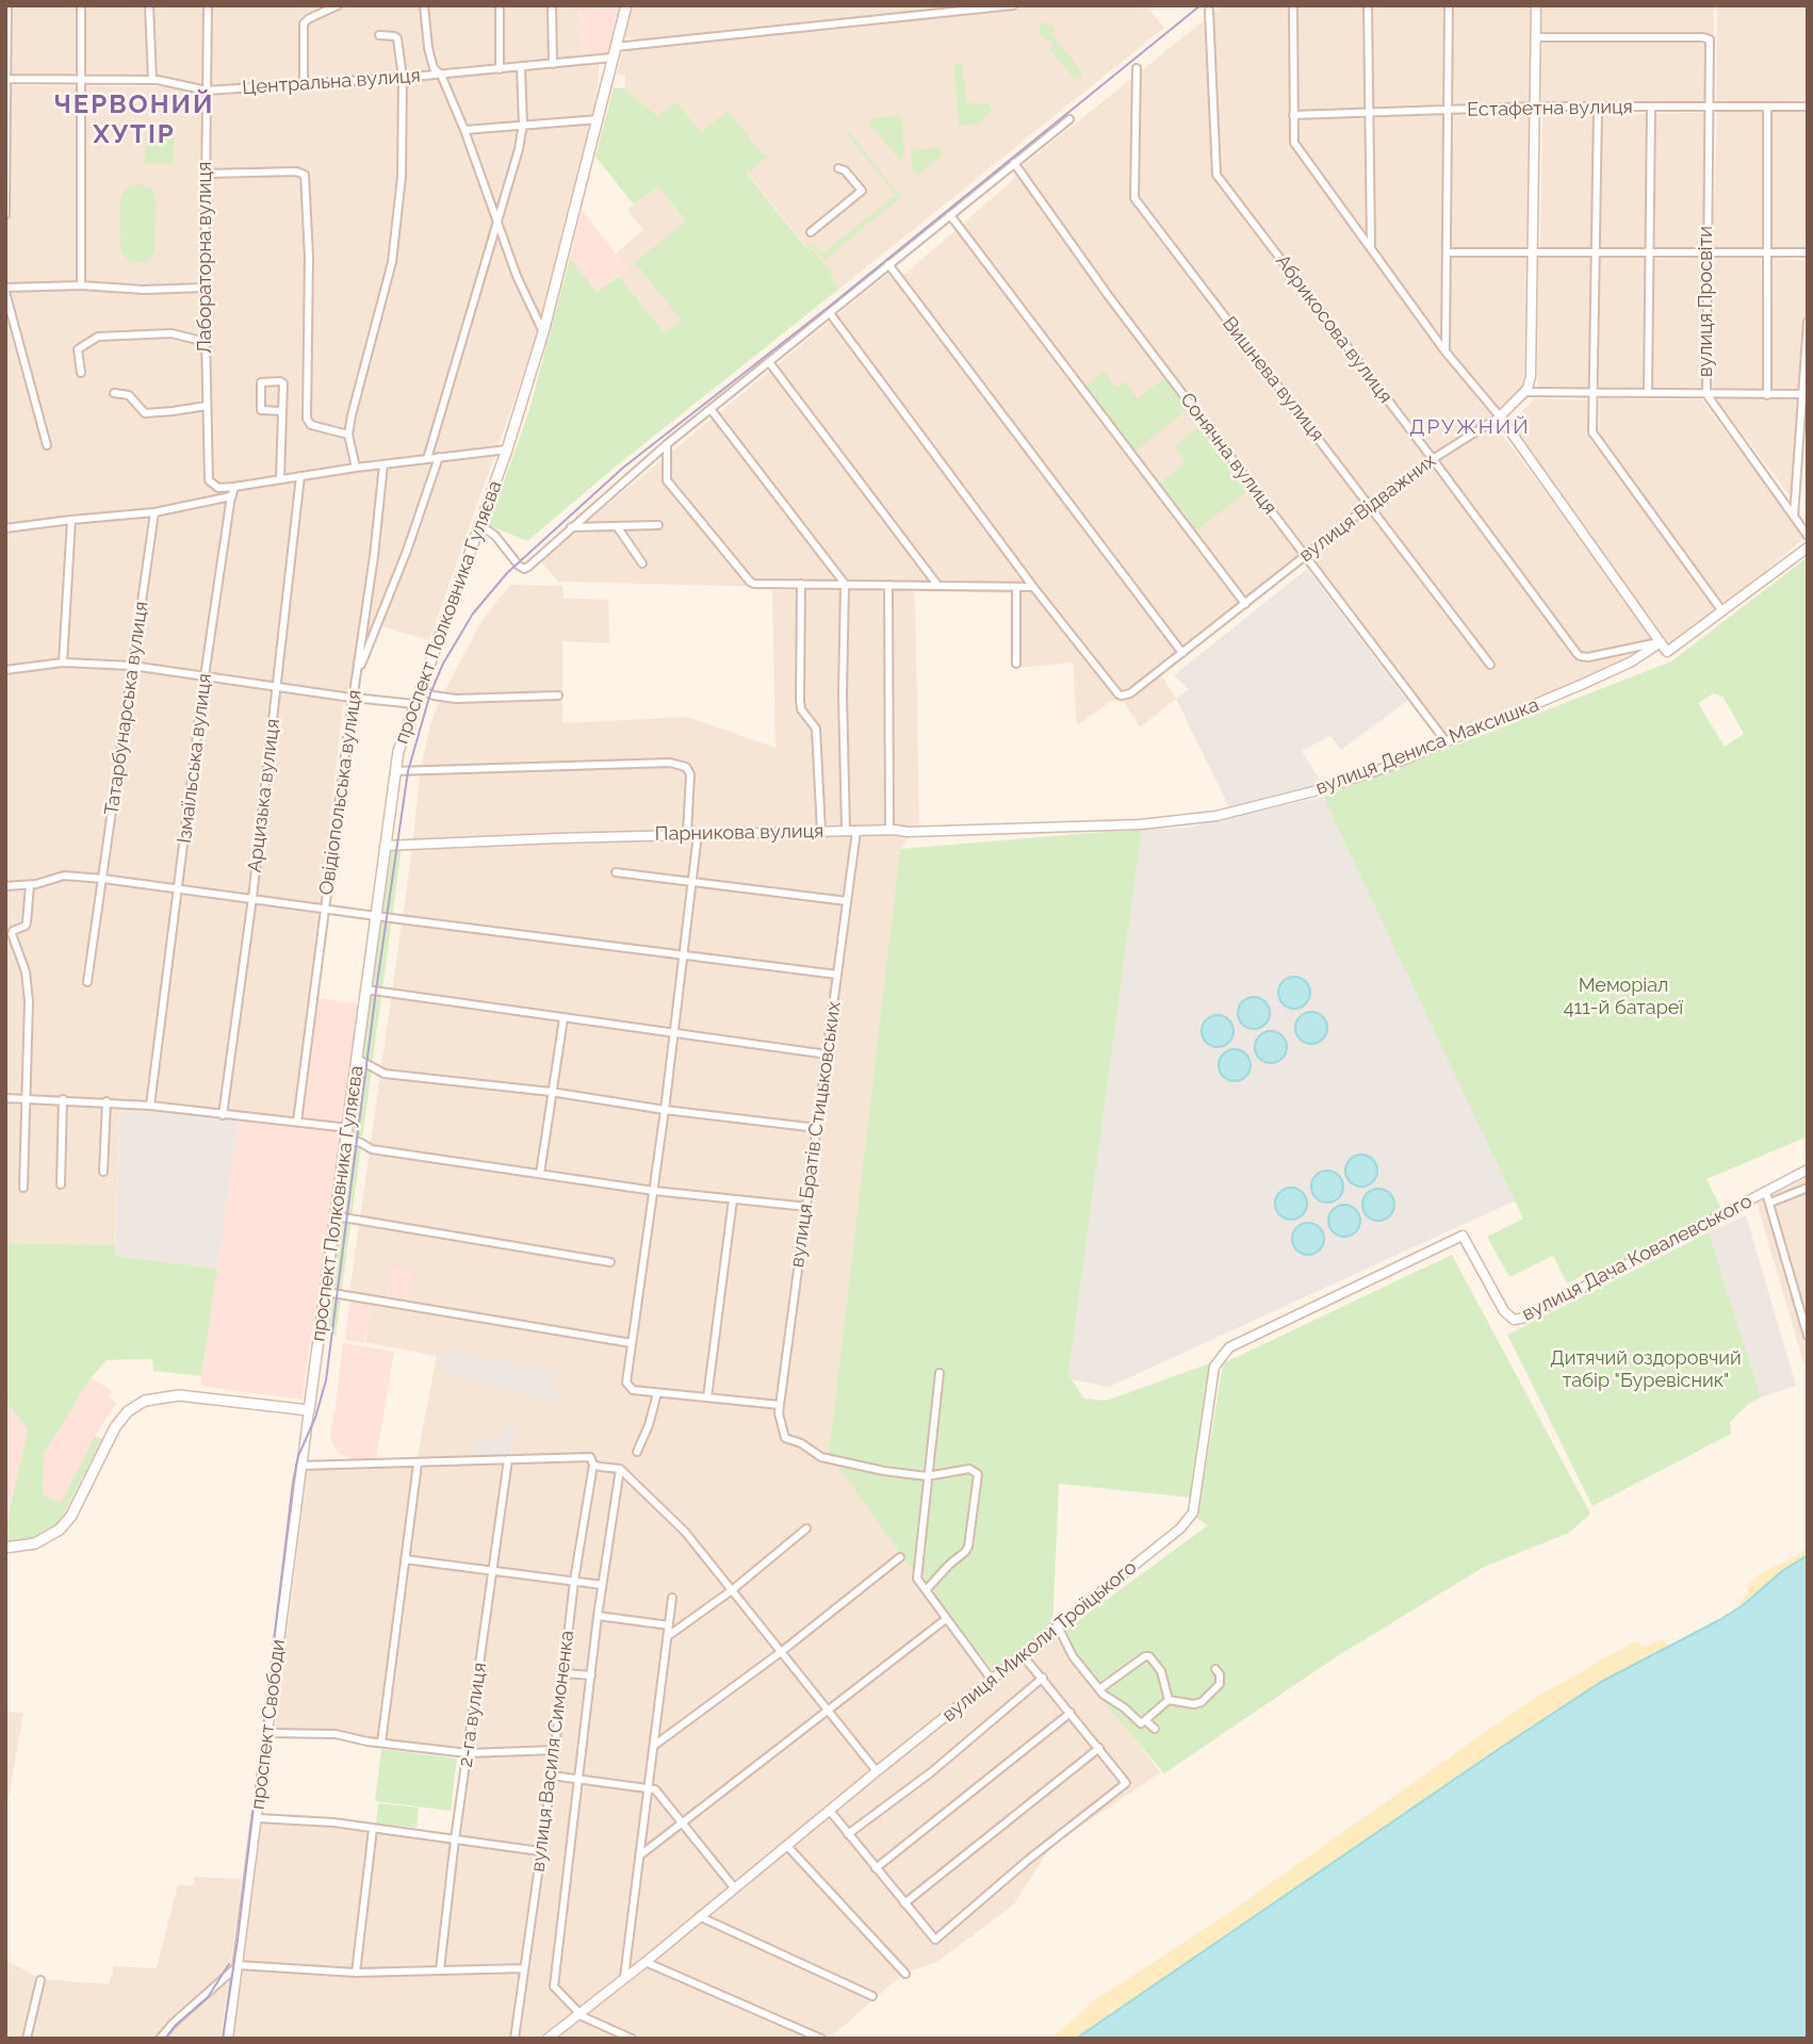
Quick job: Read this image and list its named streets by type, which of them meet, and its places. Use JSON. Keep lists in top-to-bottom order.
{
  "streets": {
    "main road": ["проспект Полковника Гуляєва"],
    "street": [
      "Центральна вулиця",
      "Естафетна вулиця",
      "Лабораторна вулиця",
      "вулиця Просвіти",
      "Абрикосова вулиця",
      "Вишнева вулиця",
      "Сонячна вулиця",
      "вулиця Відважних",
      "Татарбунарська вулиця",
      "вулиця Дениса Максишка",
      "Ізмаїльська вулиця",
      "Овідіопольська вулиця",
      "Арцизька вулиця",
      "Парникова вулиця",
      "вулиця Братів Стицьковських",
      "вулиця Дача Ковалевського",
      "вулиця Миколи Троїцького",
      "2-га вулиця",
      "проспект Свободи",
      "вулиця Василя Симоненка"
    ]
  },
  "crossings": [
    ["Центральна вулиця", "Лабораторна вулиця"],
    ["Центральна вулиця", "проспект Полковника Гуляєва"],
    ["Естафетна вулиця", "вулиця Просвіти"],
    ["Лабораторна вулиця", "Ізмаїльська вулиця"],
    ["Абрикосова вулиця", "вулиця Відважних"],
    ["Абрикосова вулиця", "вулиця Дениса Максишка"],
    ["Вишнева вулиця", "вулиця Відважних"],
    ["Сонячна вулиця", "вулиця Відважних"],
    ["Сонячна вулиця", "вулиця Дениса Максишка"],
    ["проспект Полковника Гуляєва", "Парникова вулиця"],
    ["проспект Полковника Гуляєва", "проспект Свободи"],
    ["вулиця Дениса Максишка", "Парникова вулиця"],
    ["Парникова вулиця", "вулиця Братів Стицьковських"],
    ["вулиця Дача Ковалевського", "вулиця Миколи Троїцького"],
    ["вулиця Миколи Троїцького", "вулиця Василя Симоненка"]
  ],
  "districts": ["ЧЕРВОНИЙ ХУТІР", "ДРУЖНИЙ"],
  "parks": ["Меморіал 411-й батареї", "Дитячий оздоровчий табір \"Буревісник\""]
}
